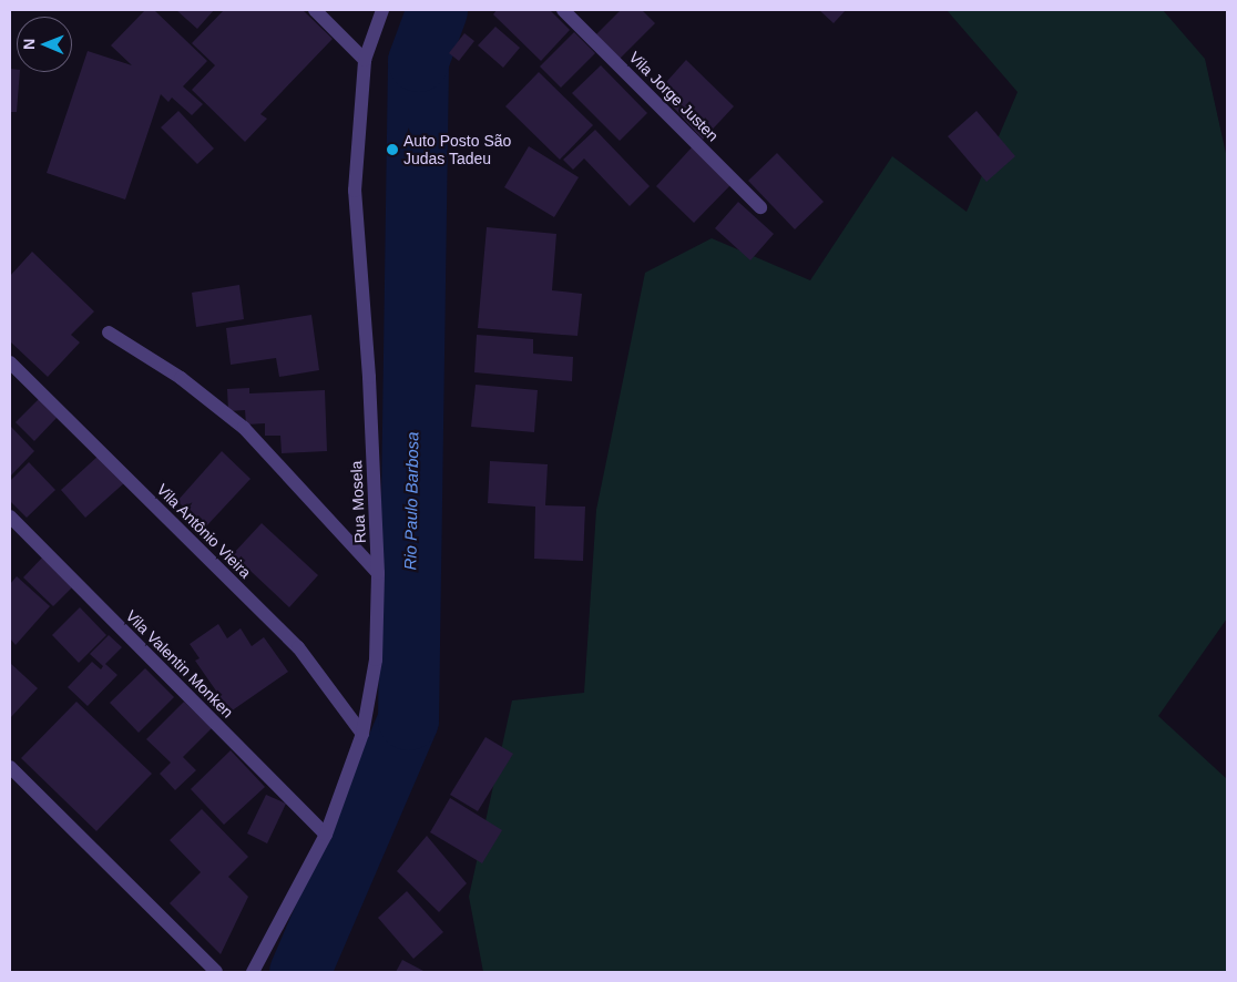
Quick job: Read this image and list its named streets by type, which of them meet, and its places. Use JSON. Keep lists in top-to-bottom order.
{
  "streets": {
    "street": [
      "Vila Jorge Justen",
      "Rua Mosela",
      "Vila Antônio Vieira",
      "Vila Valentin Monken"
    ]
  },
  "crossings": [
    ["Rua Mosela", "Vila Antônio Vieira"],
    ["Rua Mosela", "Vila Valentin Monken"]
  ],
  "water": ["Rio Paulo Barbosa"],
  "places": ["Auto Posto São Judas Tadeu"],
  "north": "left"
}
